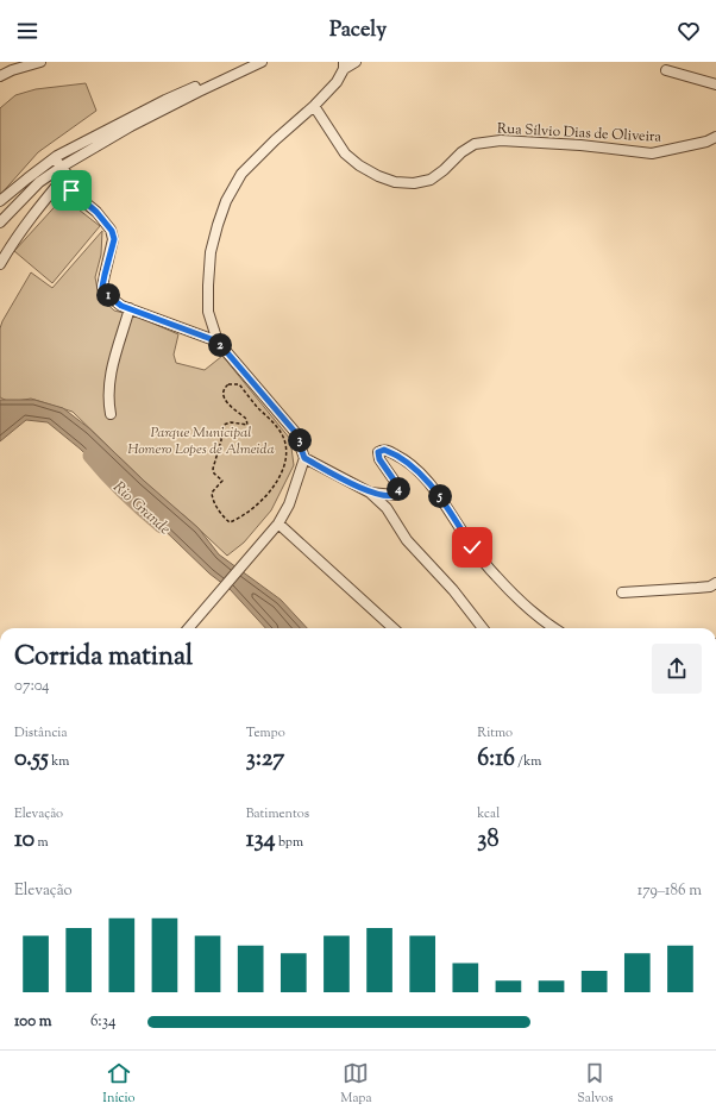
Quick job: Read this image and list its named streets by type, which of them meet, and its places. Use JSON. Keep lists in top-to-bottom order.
{
  "streets": {
    "street": ["Rua Sílvio Dias de Oliveira"]
  },
  "water": ["Rio Grande"],
  "parks": ["Parque Municipal Homero Lopes de Almeida"],
  "page": {
    "header": "Pacely",
    "pins": [
      "1",
      "2",
      "3",
      "4",
      "5"
    ],
    "heading": ["Corrida matinal", "07:04"],
    "stats": [
      ["Distância", "0.55 km"],
      ["Tempo", "3:27"],
      ["Ritmo", "6:16 /km"],
      ["Elevação", "10 m"],
      ["Batimentos", "134 bpm"],
      ["kcal", "38"]
    ],
    "chart": ["Elevação", "179–186 m"],
    "list": [
      {
        "name": "100 m",
        "note": "6:34"
      }
    ],
    "tabs": ["Início", "Mapa", "Salvos"]
  }
}
